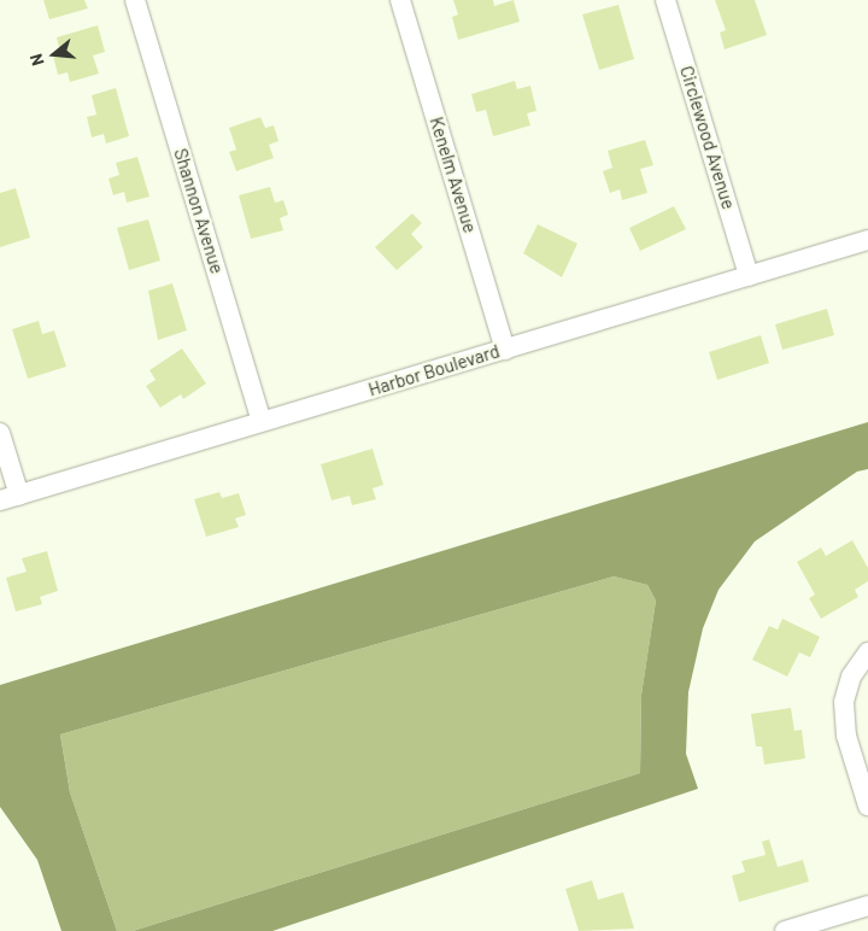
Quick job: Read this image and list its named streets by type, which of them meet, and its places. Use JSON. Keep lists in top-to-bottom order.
{
  "streets": {
    "street": [
      "Circlewood Avenue",
      "Kenelm Avenue",
      "Shannon Avenue",
      "Harbor Boulevard"
    ]
  },
  "crossings": [
    ["Circlewood Avenue", "Harbor Boulevard"],
    ["Kenelm Avenue", "Harbor Boulevard"],
    ["Shannon Avenue", "Harbor Boulevard"]
  ],
  "north": "left"
}
